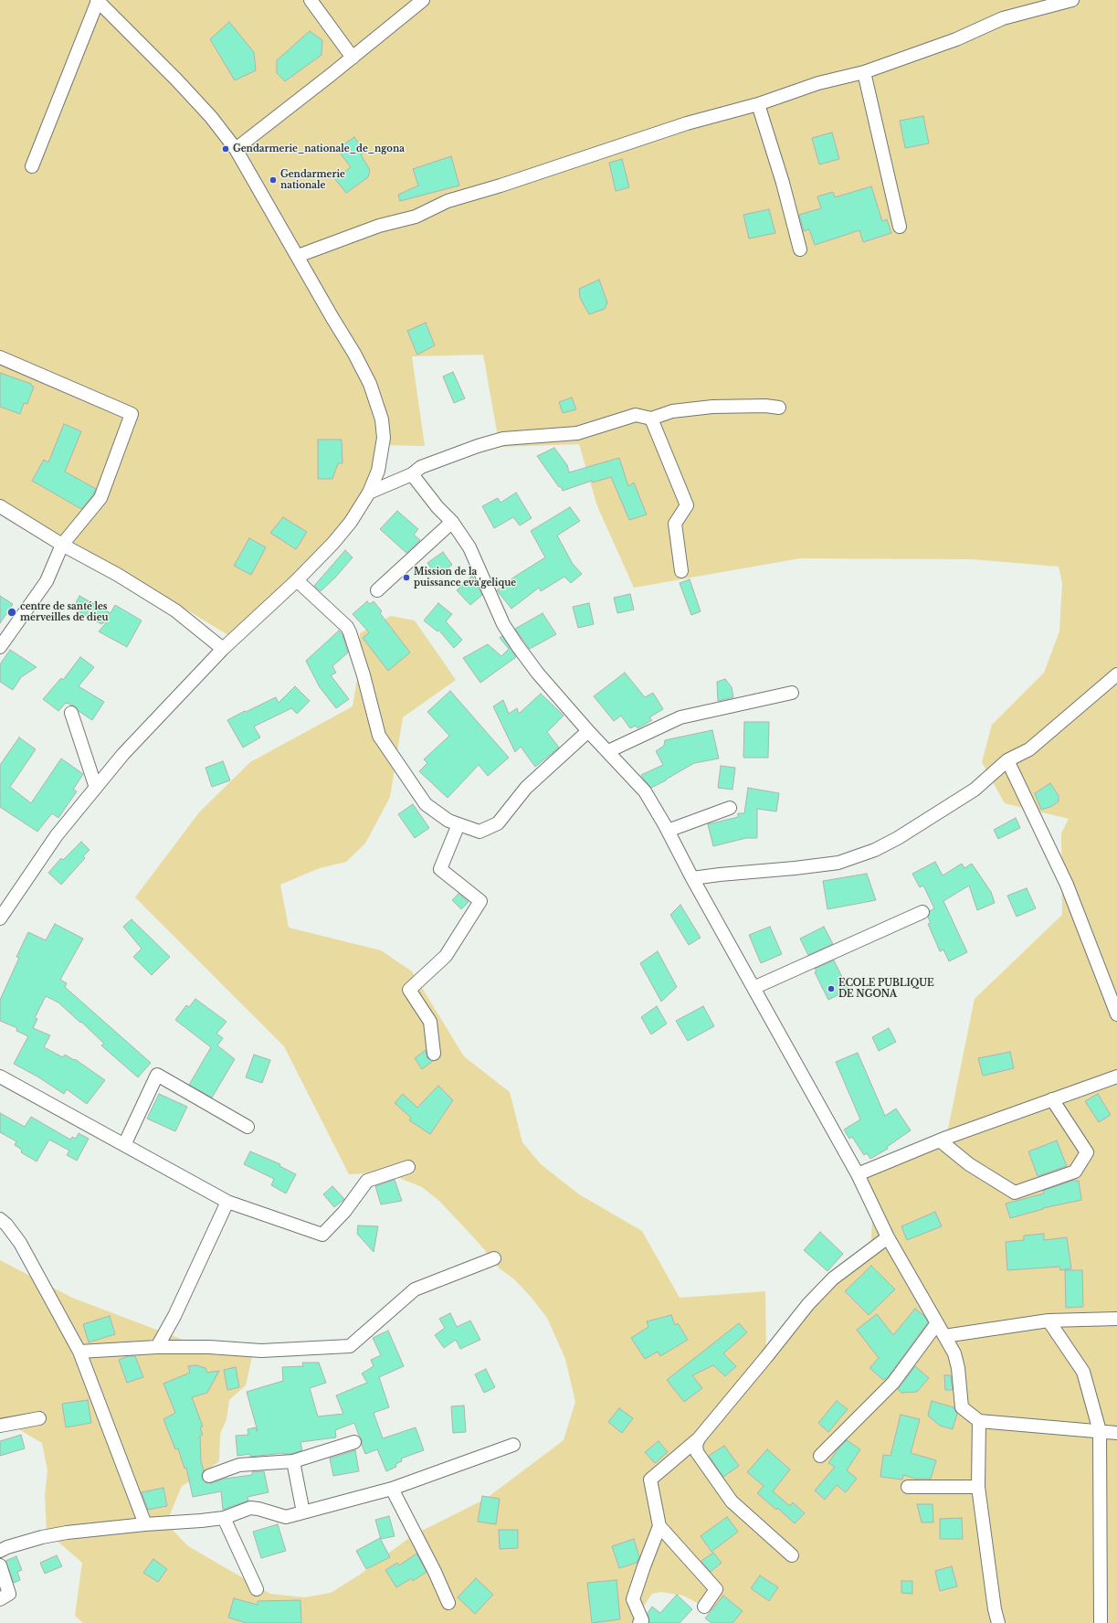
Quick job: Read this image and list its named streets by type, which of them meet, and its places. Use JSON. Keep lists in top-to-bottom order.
{
  "places": [
    "Gendarmerie_nationale_de_ngona",
    "Gendarmerie nationale",
    "Mission de la puissance eva'gelique",
    "centre de santé les merveilles de dieu",
    "ECOLE PUBLIQUE DE NGONA"
  ]
}
